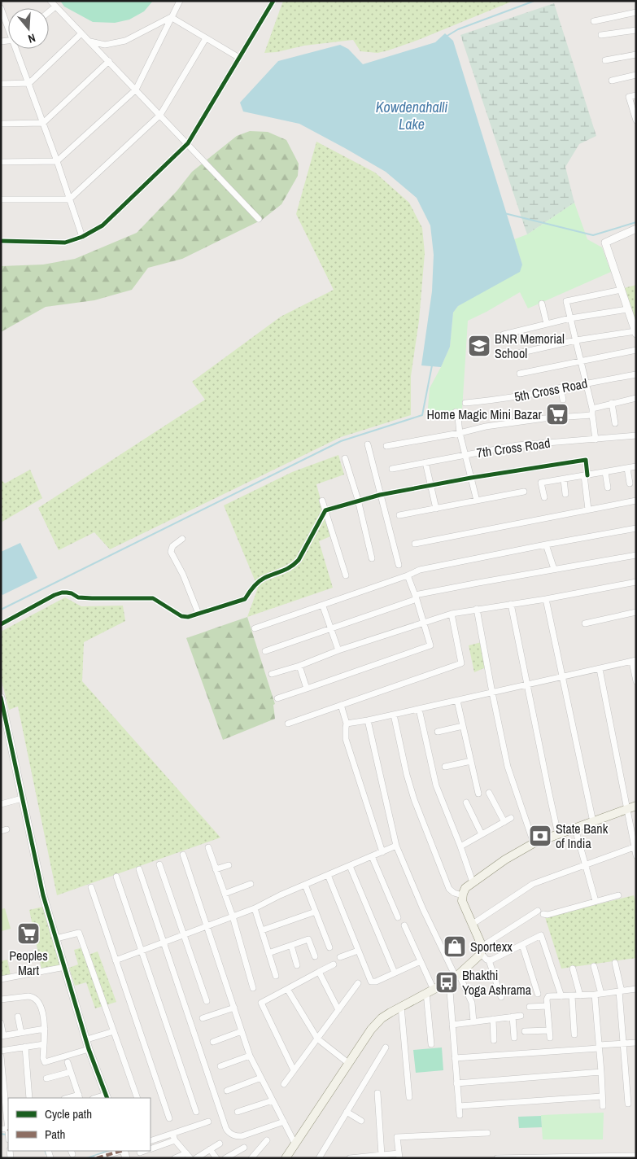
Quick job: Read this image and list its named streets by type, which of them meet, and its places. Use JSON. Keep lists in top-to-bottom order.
{
  "streets": {
    "street": ["5th Cross Road", "7th Cross Road"]
  },
  "water": ["Kowdenahalli Lake"],
  "places": {
    "school or university": ["BNR Memorial School"],
    "supermarket": ["Home Magic Mini Bazar", "Peoples Mart"],
    "bank": ["State Bank of India"],
    "shop": ["Sportexx"],
    "bus stop": ["Bhakthi Yoga Ashrama"]
  },
  "legend": ["Cycle path", "Path"],
  "north": "bottom"
}
